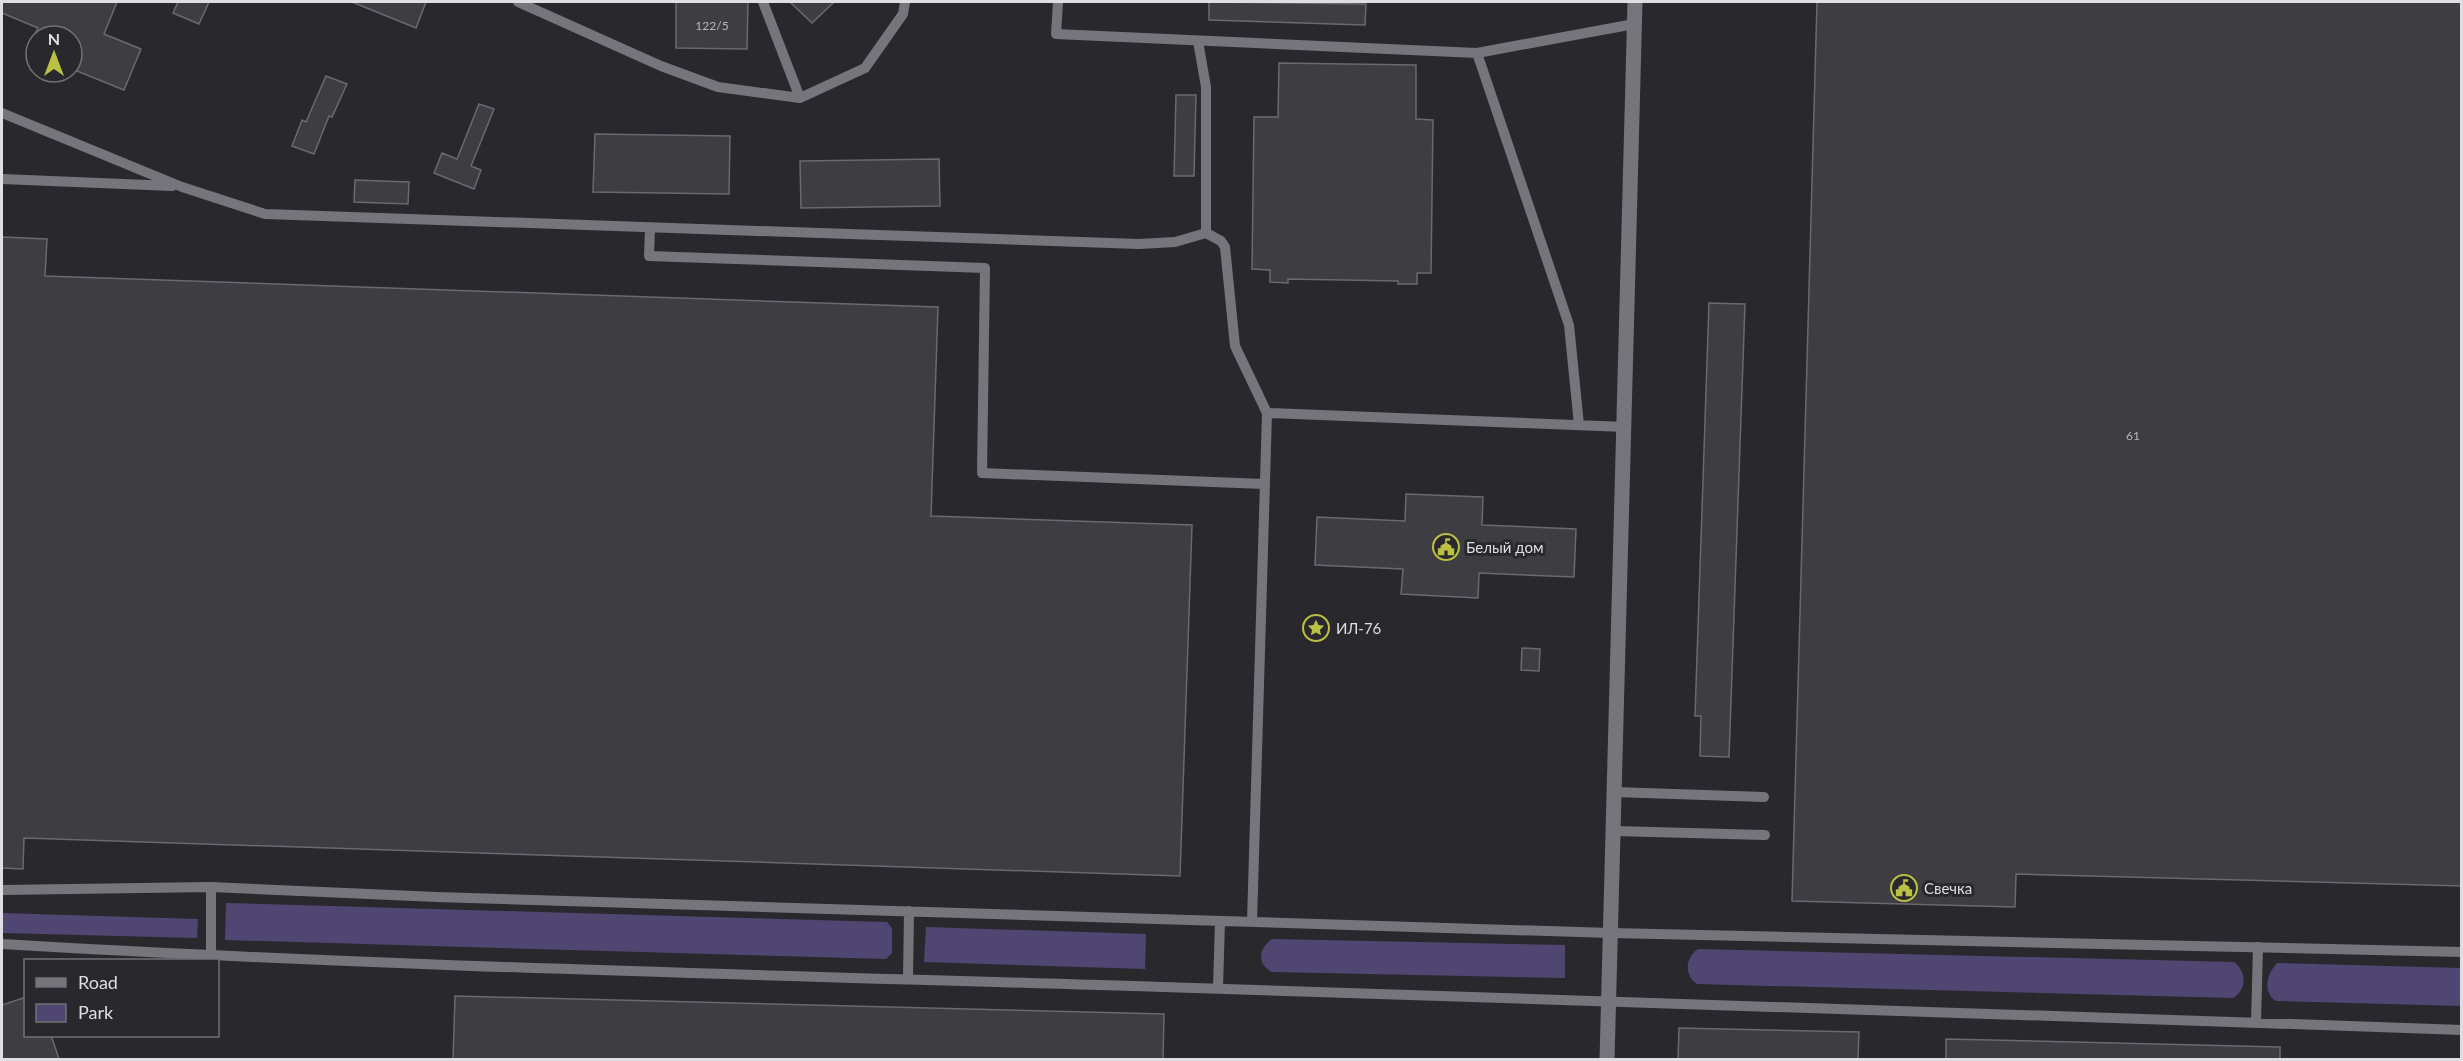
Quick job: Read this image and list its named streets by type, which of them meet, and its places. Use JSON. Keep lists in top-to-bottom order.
{
  "places": {
    "public building": ["Белый дом", "Свечка"],
    "place": ["ИЛ-76"]
  },
  "house_numbers": ["122/5", "61"],
  "legend": ["Road", "Park"],
  "north": "top"
}
